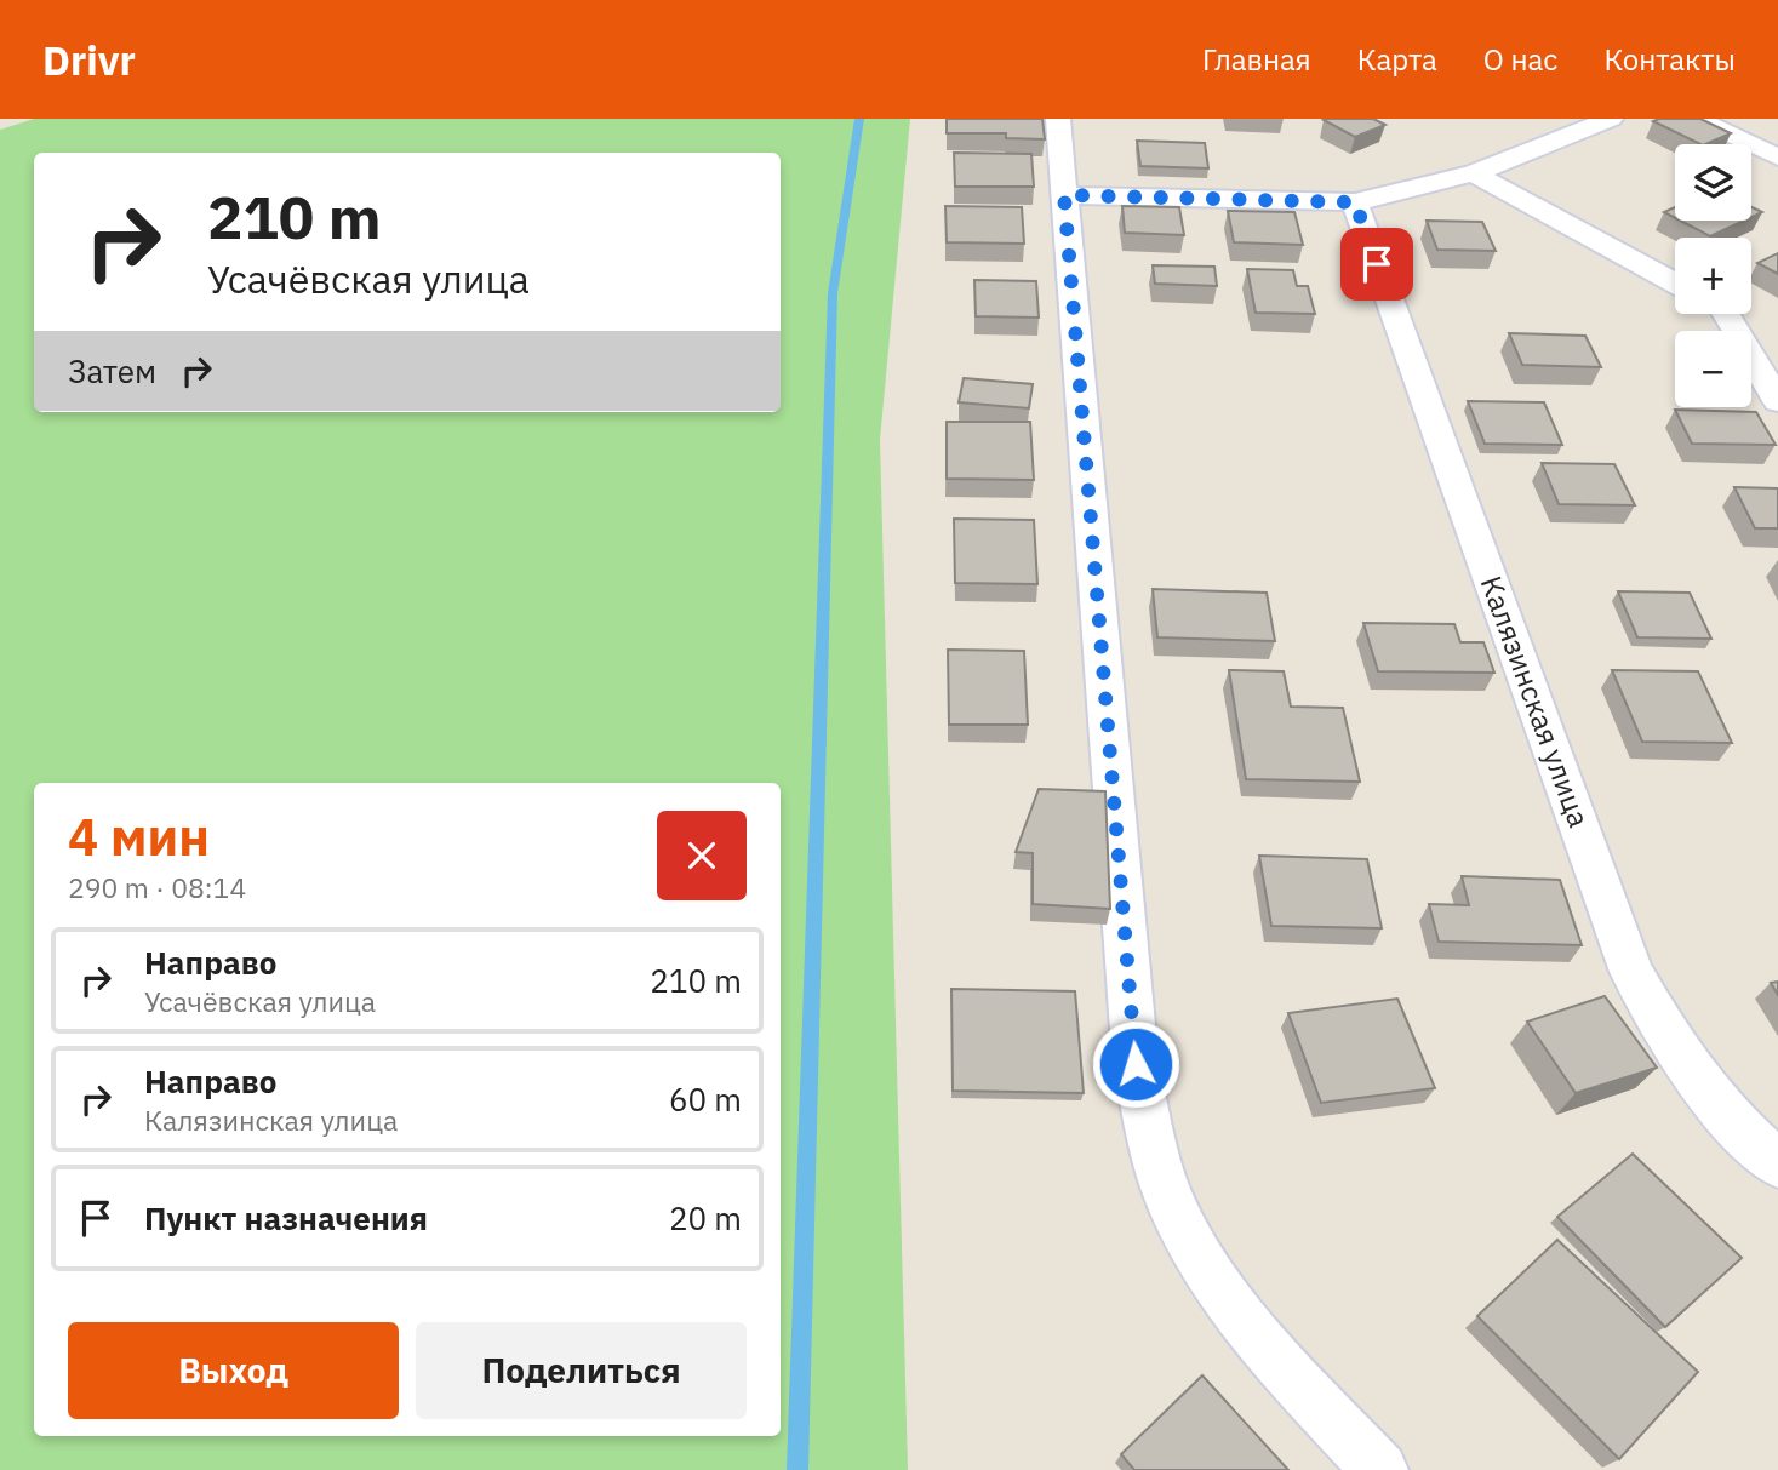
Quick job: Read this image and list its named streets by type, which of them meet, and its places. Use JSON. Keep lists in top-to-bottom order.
{
  "streets": {
    "street": ["Калязинская улица"]
  },
  "page": {
    "header": "Drivr",
    "nav": [
      "Главная",
      "Карта",
      "О нас",
      "Контакты"
    ],
    "map_buttons": ["+", "−"],
    "turn": ["210 m", "Усачёвская улица"],
    "then": "Затем",
    "heading": ["4 мин", "290 m · 08:14"],
    "list": [
      {
        "name": "Направо",
        "note": "Усачёвская улица",
        "value": "210 m"
      },
      {
        "name": "Направо",
        "note": "Калязинская улица",
        "value": "60 m"
      },
      {
        "name": "Пункт назначения",
        "value": "20 m"
      }
    ],
    "buttons": ["Выход", "Поделиться"]
  }
}
